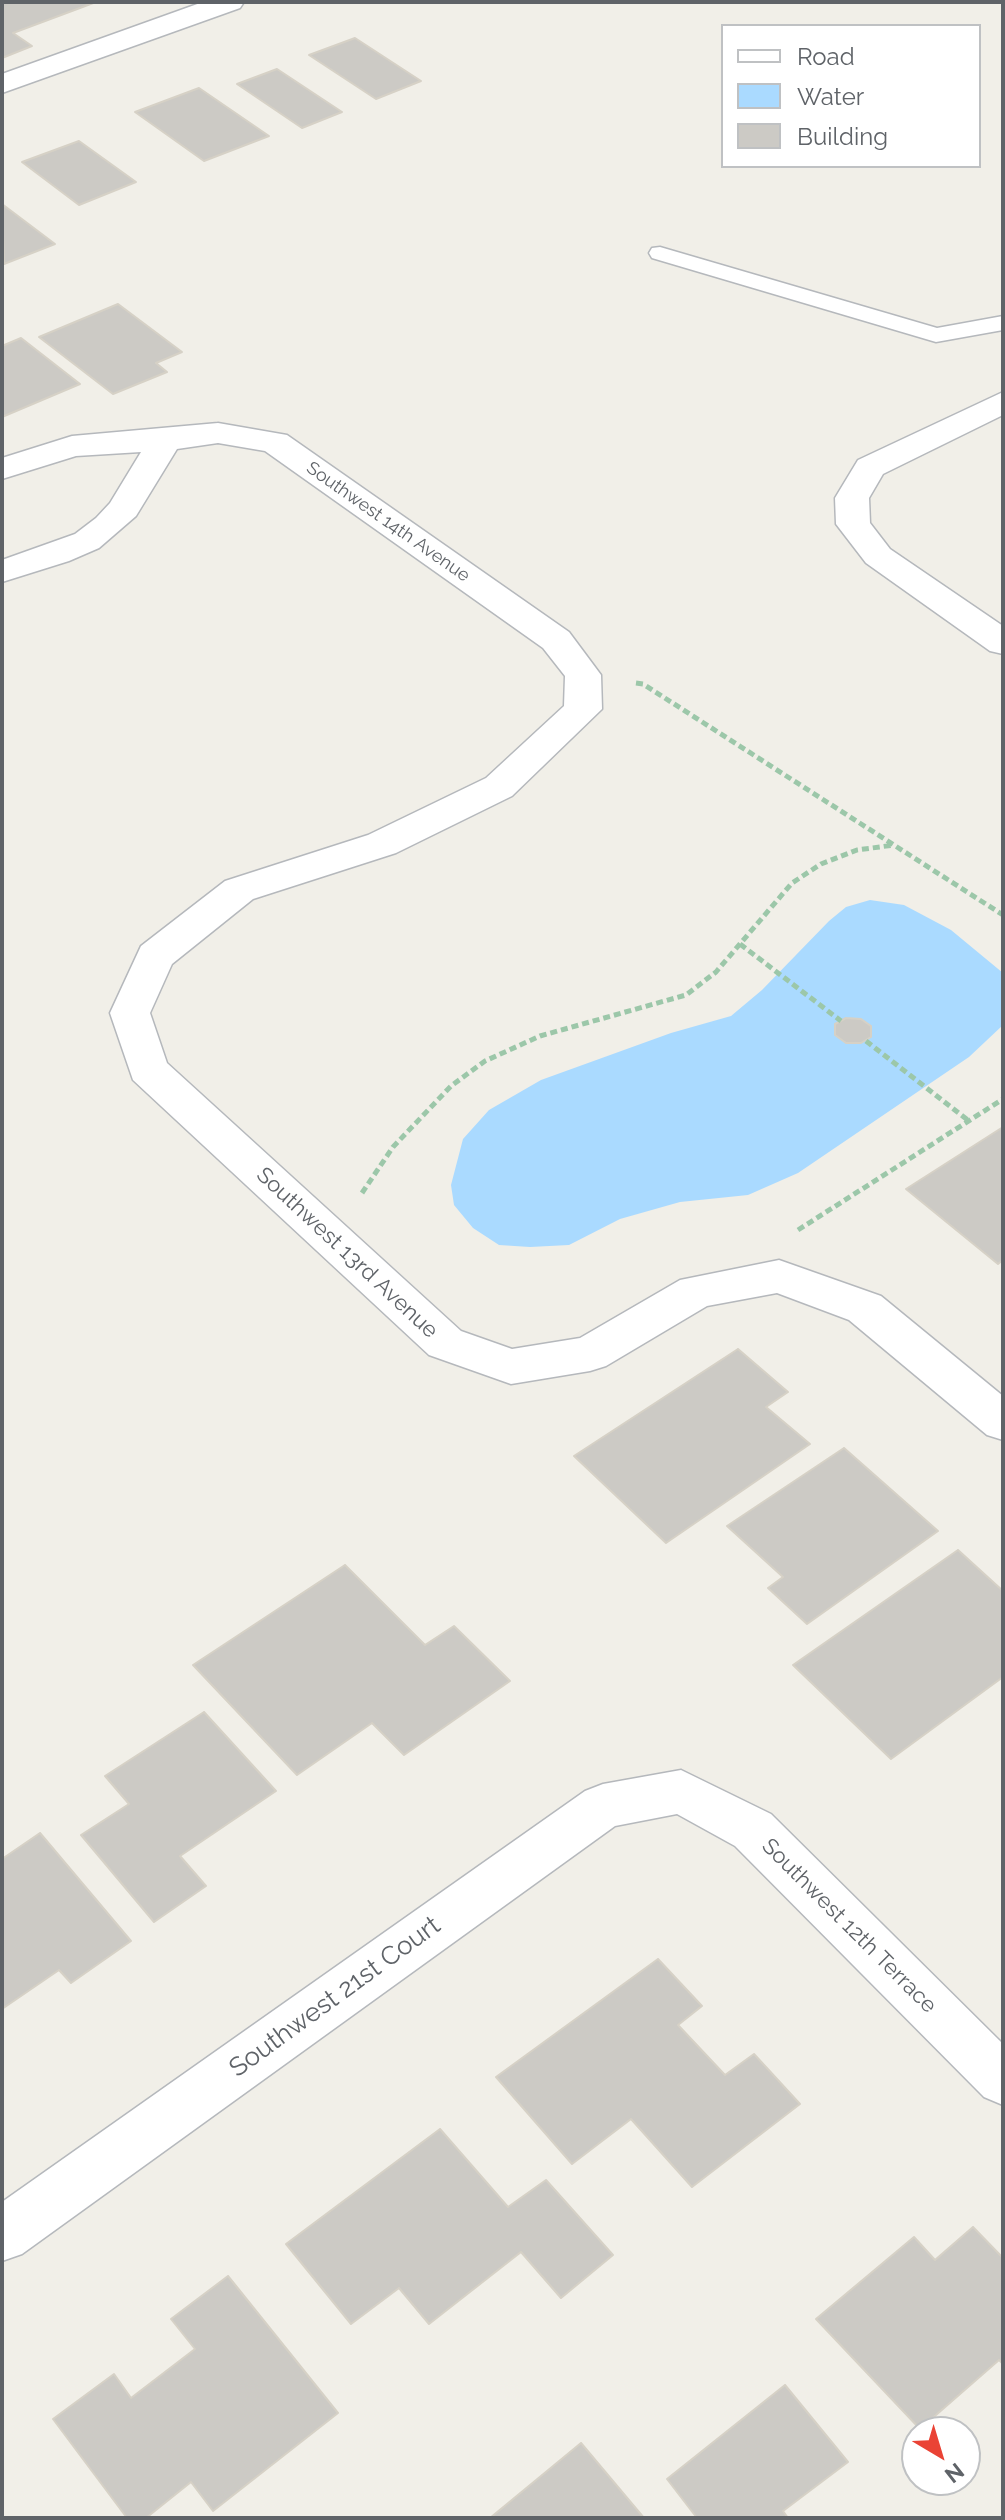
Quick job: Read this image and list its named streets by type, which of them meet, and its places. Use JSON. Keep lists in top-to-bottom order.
{
  "streets": {
    "street": [
      "Southwest 14th Avenue",
      "Southwest 13rd Avenue",
      "Southwest 12th Terrace",
      "Southwest 21st Court"
    ]
  },
  "crossings": [
    ["Southwest 14th Avenue", "Southwest 13rd Avenue"],
    ["Southwest 12th Terrace", "Southwest 21st Court"]
  ],
  "legend": ["Road", "Water", "Building"],
  "north": "bottom right"
}
